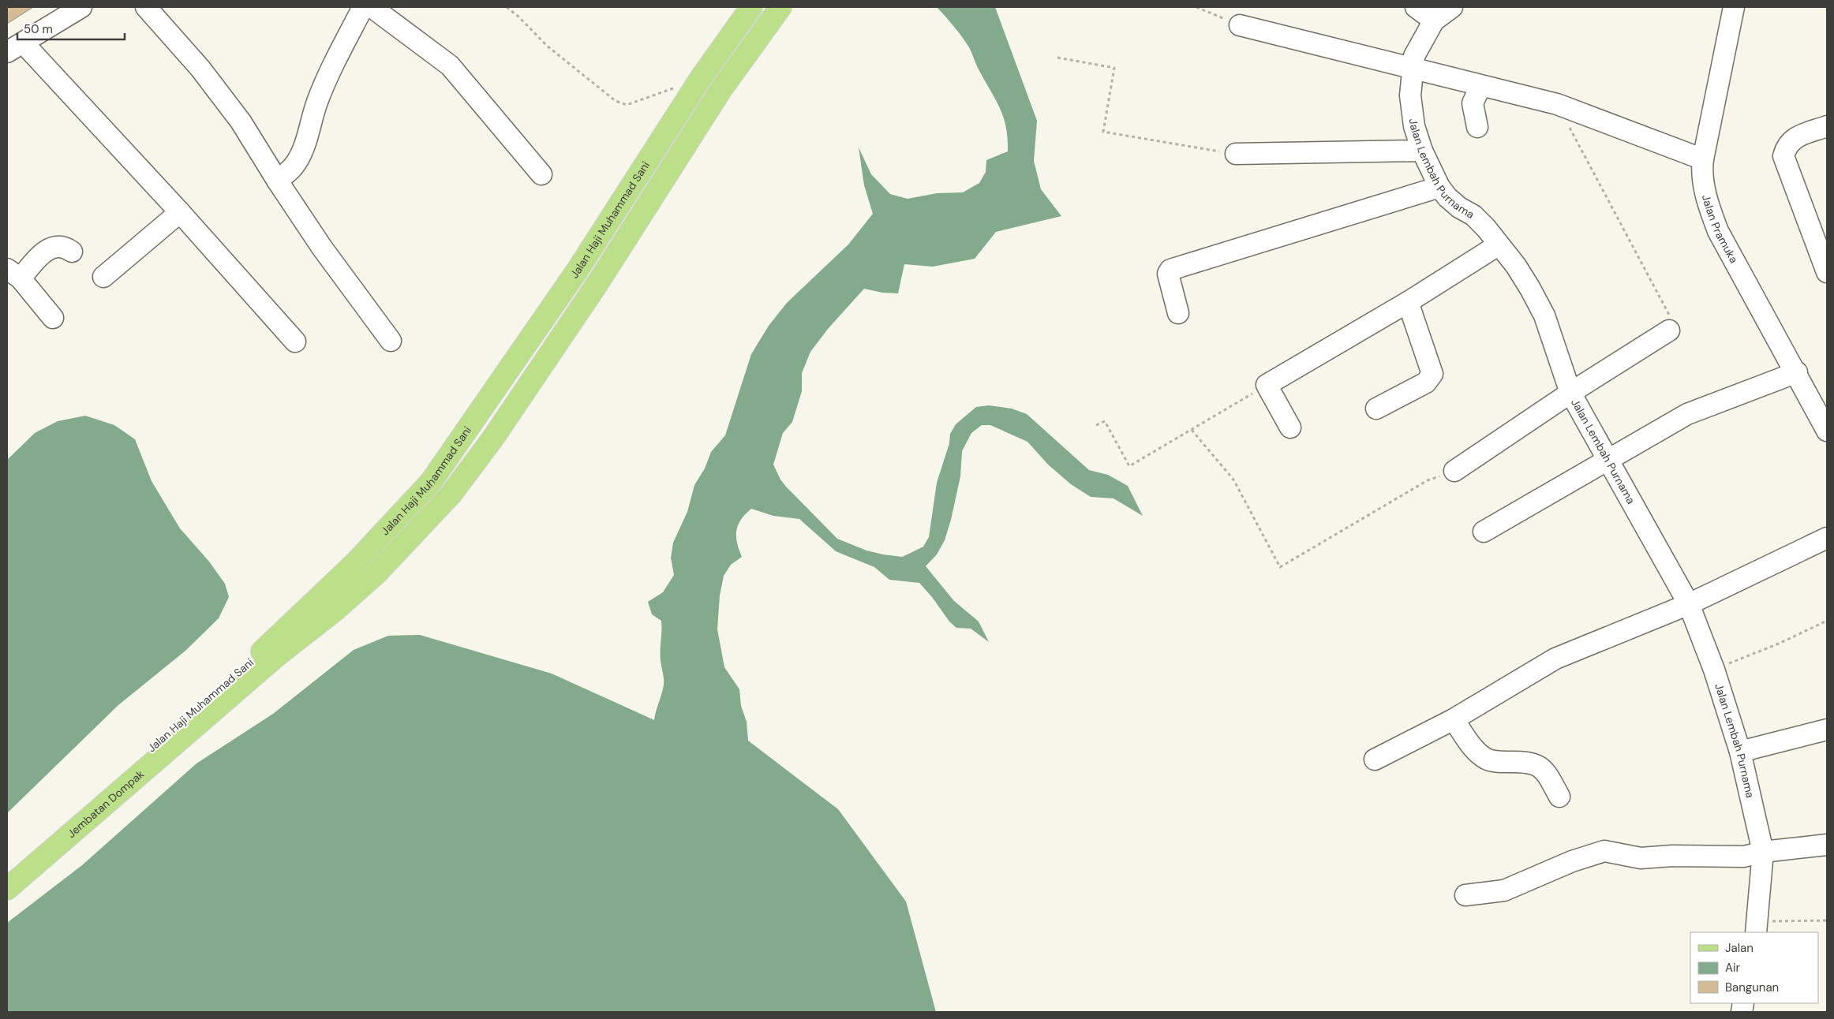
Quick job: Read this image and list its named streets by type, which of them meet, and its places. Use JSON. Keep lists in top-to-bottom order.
{
  "streets": {
    "main road": ["Jalan Haji Muhammad Sani", "Jembatan Dompak"],
    "street": ["Jalan Lembah Purnama", "Jalan Pramuka"]
  },
  "crossings": [
    ["Jalan Haji Muhammad Sani", "Jembatan Dompak"]
  ],
  "legend": ["Jalan", "Air", "Bangunan"],
  "scale_bar": "50 m"
}
